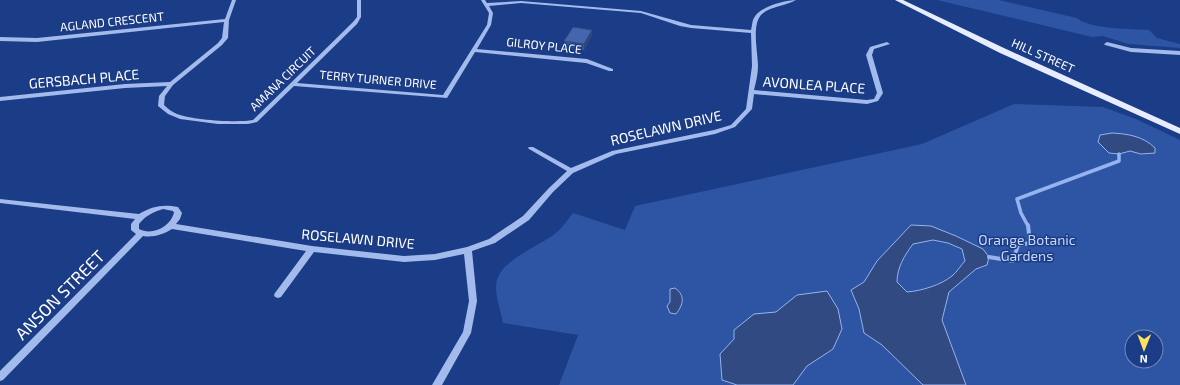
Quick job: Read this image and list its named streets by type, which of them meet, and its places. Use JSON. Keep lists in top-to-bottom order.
{
  "streets": {
    "main road": ["HILL STREET"],
    "street": [
      "AGLAND CRESCENT",
      "GILROY PLACE",
      "GERSBACH PLACE",
      "AMANA CIRCUIT",
      "TERRY TURNER DRIVE",
      "AVONLEA PLACE",
      "ROSELAWN DRIVE",
      "ANSON STREET"
    ]
  },
  "crossings": [
    ["AGLAND CRESCENT", "AMANA CIRCUIT"],
    ["GILROY PLACE", "TERRY TURNER DRIVE"],
    ["GERSBACH PLACE", "AMANA CIRCUIT"],
    ["AMANA CIRCUIT", "TERRY TURNER DRIVE"],
    ["AVONLEA PLACE", "ROSELAWN DRIVE"]
  ],
  "parks": ["Orange Botanic Gardens"],
  "north": "bottom"
}
